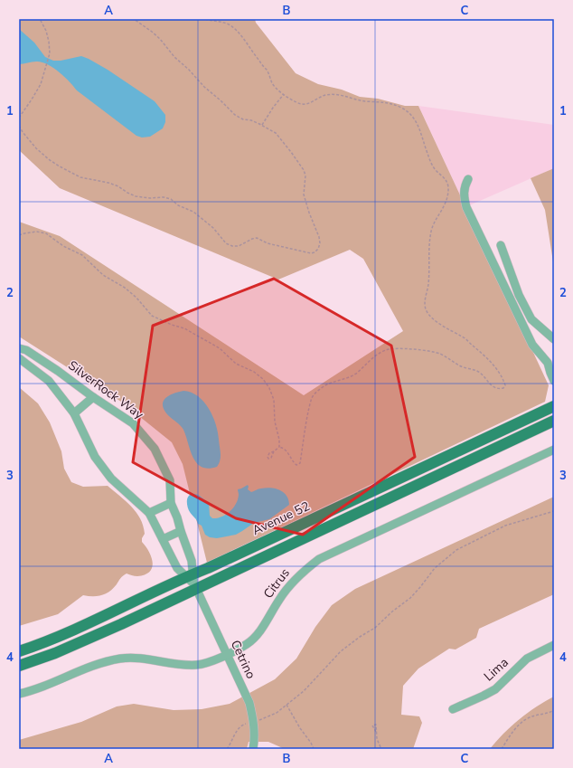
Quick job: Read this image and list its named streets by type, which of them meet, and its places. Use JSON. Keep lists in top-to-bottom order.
{
  "streets": {
    "main road": ["Avenue 52"],
    "street": [
      "SilverRock Way",
      "Citrus",
      "Cetrino",
      "Lima"
    ]
  },
  "crossings": [
    ["SilverRock Way", "Avenue 52"],
    ["SilverRock Way", "Cetrino"],
    ["Avenue 52", "Cetrino"],
    ["Citrus", "Cetrino"]
  ],
  "grid": {
    "columns": ["A", "B", "C"],
    "rows": [
      "1",
      "2",
      "3",
      "4"
    ]
  }
}
